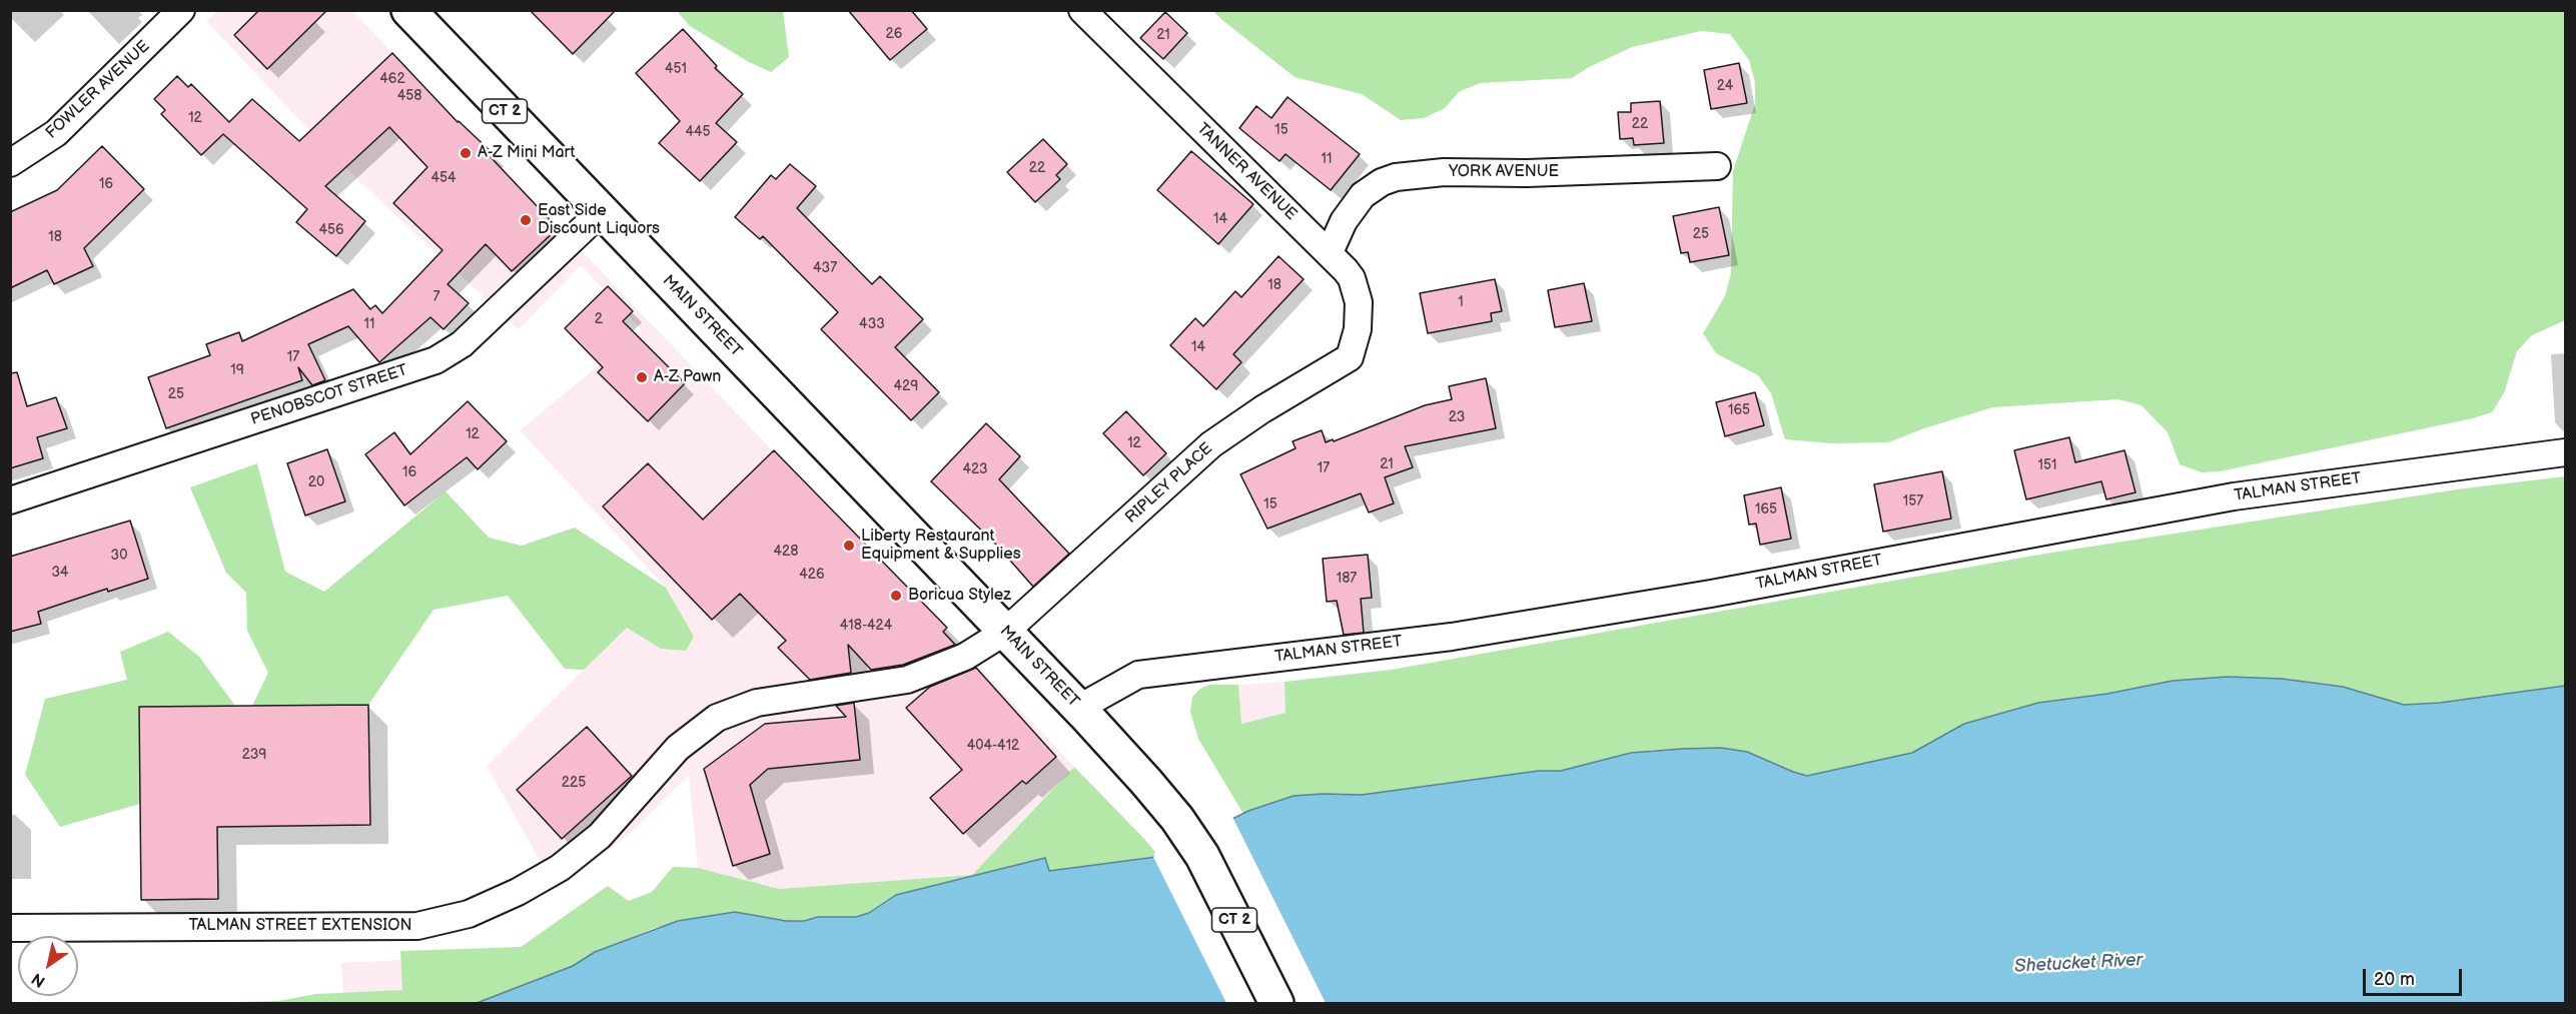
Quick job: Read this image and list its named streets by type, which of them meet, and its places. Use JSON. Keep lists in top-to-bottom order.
{
  "streets": {
    "highway": ["CT 2", "MAIN STREET"],
    "street": [
      "FOWLER AVENUE",
      "TANNER AVENUE",
      "YORK AVENUE",
      "PENOBSCOT STREET",
      "RIPLEY PLACE",
      "TALMAN STREET",
      "TALMAN STREET EXTENSION"
    ]
  },
  "crossings": [
    ["CT 2", "MAIN STREET"],
    ["CT 2", "PENOBSCOT STREET"],
    ["TANNER AVENUE", "YORK AVENUE"],
    ["TANNER AVENUE", "RIPLEY PLACE"],
    ["MAIN STREET", "PENOBSCOT STREET"],
    ["MAIN STREET", "RIPLEY PLACE"],
    ["MAIN STREET", "TALMAN STREET"],
    ["MAIN STREET", "TALMAN STREET EXTENSION"],
    ["RIPLEY PLACE", "TALMAN STREET EXTENSION"]
  ],
  "water": ["Shetucket River"],
  "places": [
    "A-Z Mini Mart",
    "East Side Discount Liquors",
    "A-Z Pawn",
    "Liberty Restaurant Equipment & Supplies",
    "Boricua Stylez"
  ],
  "house_numbers": [
    "26",
    "21",
    "451",
    "462",
    "24",
    "458",
    "12",
    "22",
    "15",
    "445",
    "11",
    "22",
    "454",
    "16",
    "14",
    "456",
    "25",
    "18",
    "437",
    "18",
    "7",
    "1",
    "2",
    "11",
    "433",
    "14",
    "17",
    "19",
    "429",
    "25",
    "165",
    "23",
    "12",
    "12",
    "21",
    "151",
    "17",
    "423",
    "16",
    "20",
    "157",
    "15",
    "165",
    "428",
    "30",
    "34",
    "426",
    "187",
    "418-424",
    "404-412",
    "239",
    "225"
  ],
  "scale_bar": "20 m",
  "north": "bottom left"
}
